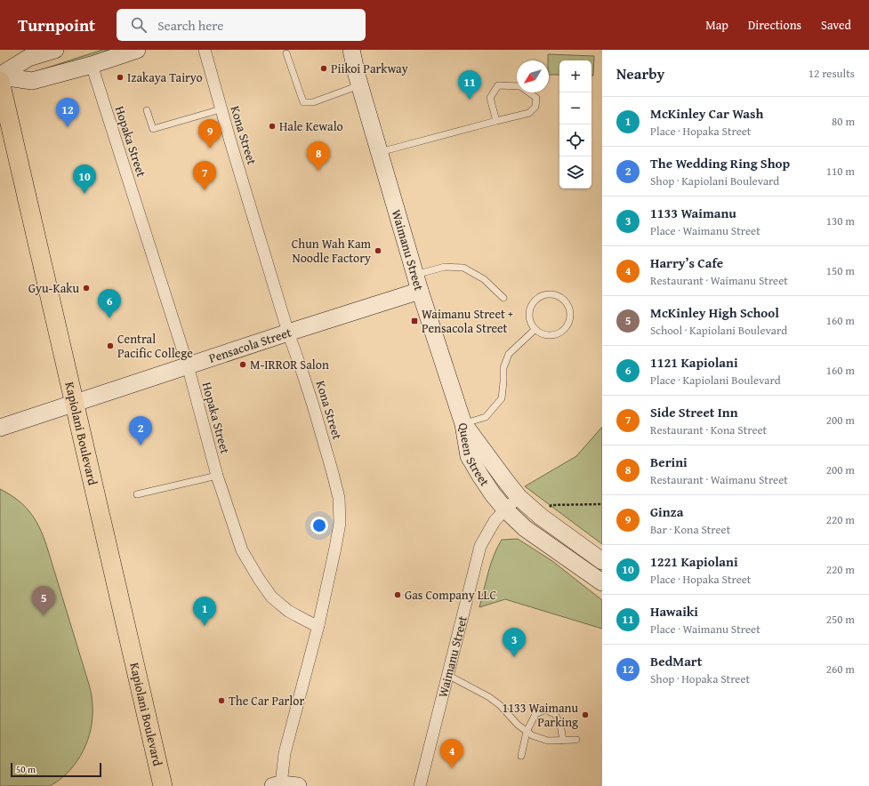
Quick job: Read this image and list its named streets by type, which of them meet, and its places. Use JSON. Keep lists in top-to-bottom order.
{
  "streets": {
    "main road": ["Kapiolani Boulevard"],
    "street": [
      "Kona Street",
      "Hopaka Street",
      "Waimanu Street",
      "Pensacola Street",
      "Queen Street"
    ]
  },
  "crossings": [
    ["Kona Street", "Hopaka Street"],
    ["Kona Street", "Pensacola Street"],
    ["Hopaka Street", "Pensacola Street"],
    ["Waimanu Street", "Pensacola Street"],
    ["Waimanu Street", "Queen Street"],
    ["Pensacola Street", "Kapiolani Boulevard"]
  ],
  "places": {
    "other": [
      "Piikoi Parkway",
      "Izakaya Tairyo",
      "Hale Kewalo",
      "Chun Wah Kam Noodle Factory",
      "Gyu-Kaku",
      "Central Pacific College",
      "M-IRROR Salon",
      "Gas Company LLC",
      "The Car Parlor",
      "1133 Waimanu Parking"
    ],
    "transit": ["Waimanu Street + Pensacola Street"]
  },
  "scale_bar": "50 m",
  "north": "bottom left",
  "page": {
    "header": "Turnpoint",
    "search": "Search here",
    "nav": ["Map", "Directions", "Saved"],
    "heading": ["Nearby", "12 results"],
    "map_buttons": ["+", "−"],
    "pins": [
      "11",
      "12",
      "9",
      "8",
      "7",
      "10",
      "6",
      "2",
      "5",
      "1",
      "3",
      "4"
    ],
    "list": [
      {
        "mark": "1",
        "name": "McKinley Car Wash",
        "note": "Place · Hopaka Street",
        "value": "80 m"
      },
      {
        "mark": "2",
        "name": "The Wedding Ring Shop",
        "note": "Shop · Kapiolani Boulevard",
        "value": "110 m"
      },
      {
        "mark": "3",
        "name": "1133 Waimanu",
        "note": "Place · Waimanu Street",
        "value": "130 m"
      },
      {
        "mark": "4",
        "name": "Harry’s Cafe",
        "note": "Restaurant · Waimanu Street",
        "value": "150 m"
      },
      {
        "mark": "5",
        "name": "McKinley High School",
        "note": "School · Kapiolani Boulevard",
        "value": "160 m"
      },
      {
        "mark": "6",
        "name": "1121 Kapiolani",
        "note": "Place · Kapiolani Boulevard",
        "value": "160 m"
      },
      {
        "mark": "7",
        "name": "Side Street Inn",
        "note": "Restaurant · Kona Street",
        "value": "200 m"
      },
      {
        "mark": "8",
        "name": "Berini",
        "note": "Restaurant · Waimanu Street",
        "value": "200 m"
      },
      {
        "mark": "9",
        "name": "Ginza",
        "note": "Bar · Kona Street",
        "value": "220 m"
      },
      {
        "mark": "10",
        "name": "1221 Kapiolani",
        "note": "Place · Hopaka Street",
        "value": "220 m"
      },
      {
        "mark": "11",
        "name": "Hawaiki",
        "note": "Place · Waimanu Street",
        "value": "250 m"
      },
      {
        "mark": "12",
        "name": "BedMart",
        "note": "Shop · Hopaka Street",
        "value": "260 m"
      }
    ],
    "scale": "50 m"
  }
}
